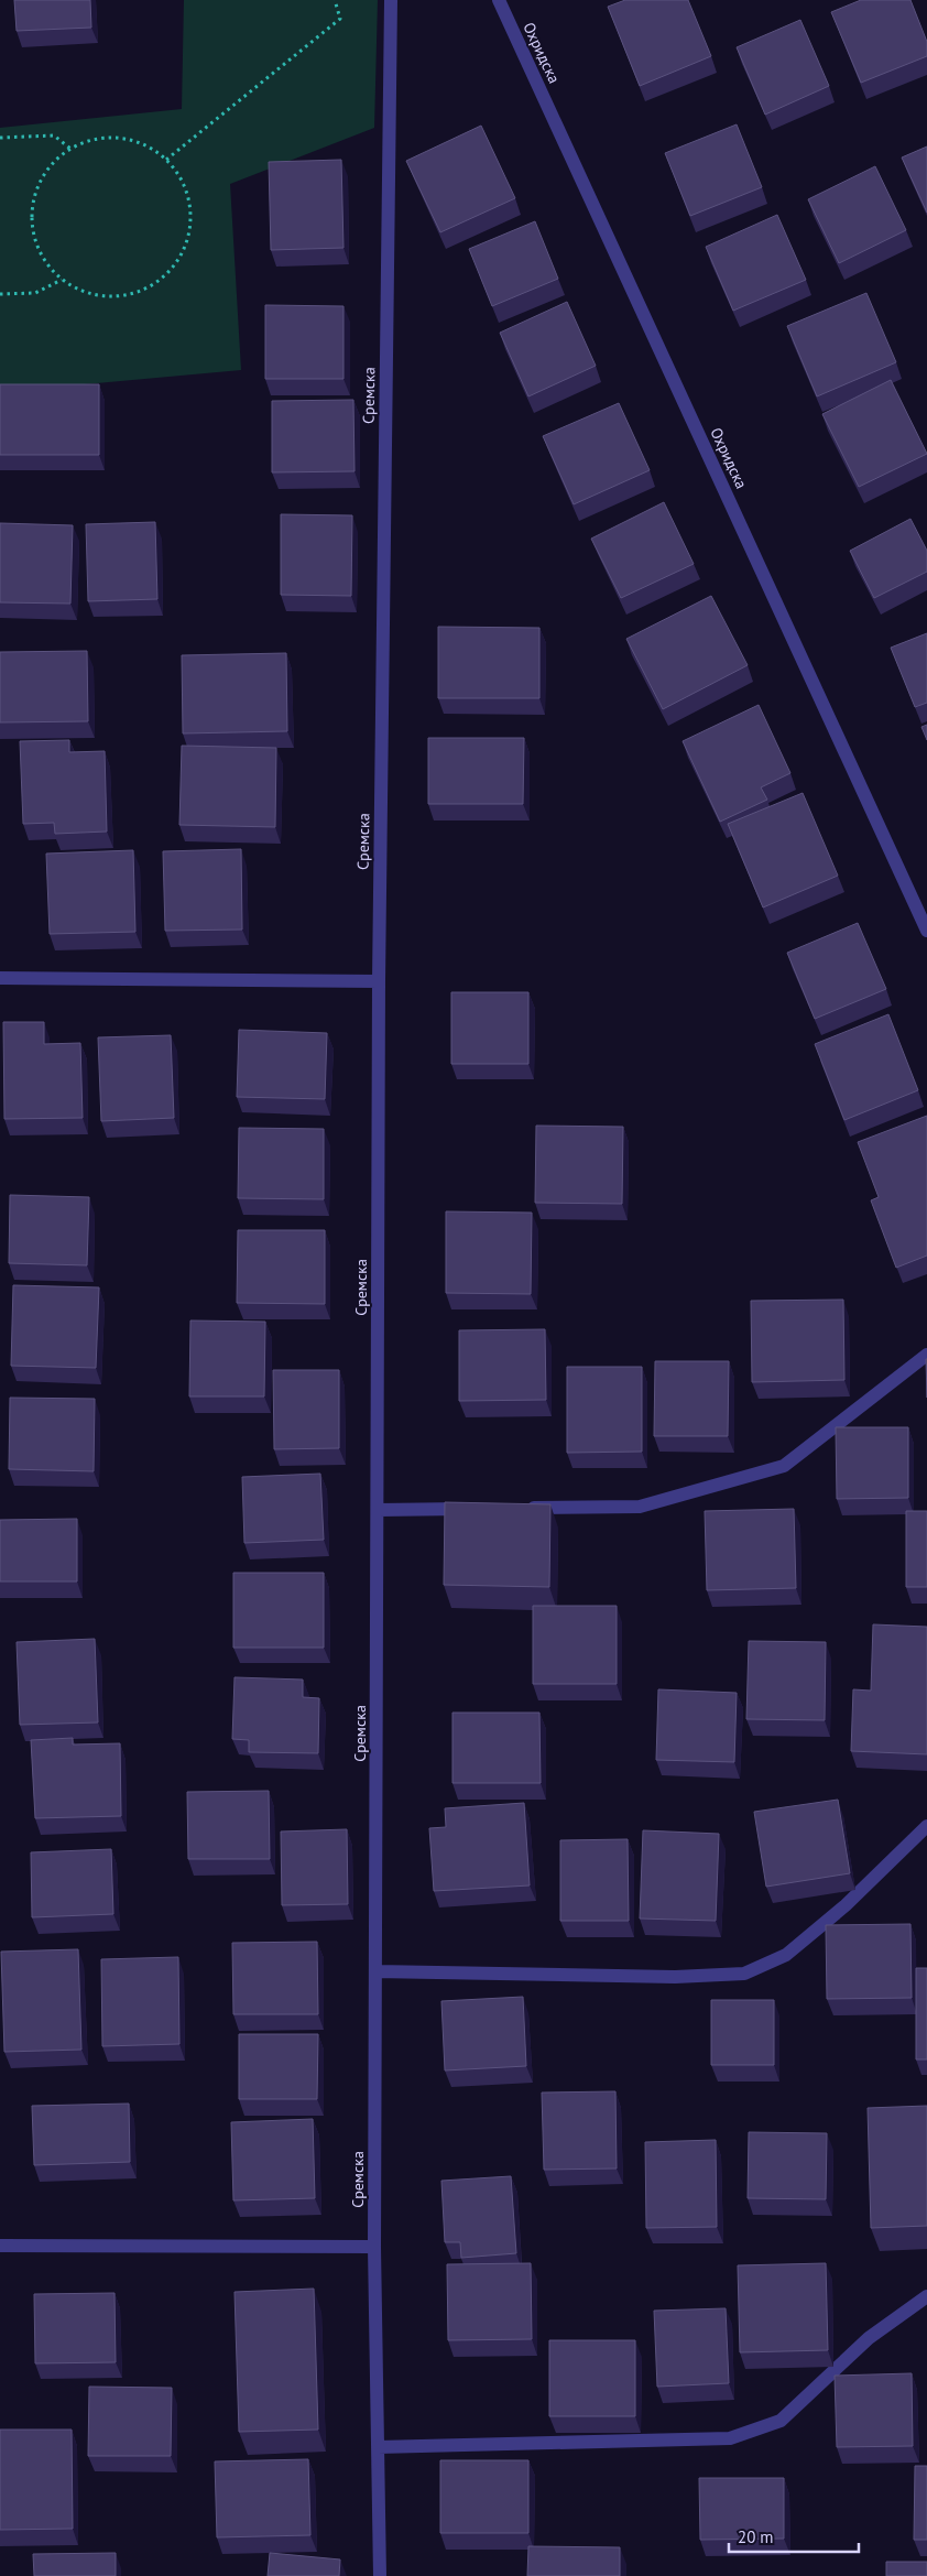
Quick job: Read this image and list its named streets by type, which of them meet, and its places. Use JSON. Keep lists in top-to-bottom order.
{
  "streets": {
    "street": ["Охридска", "Сремска"]
  },
  "scale_bar": "20 m"
}
